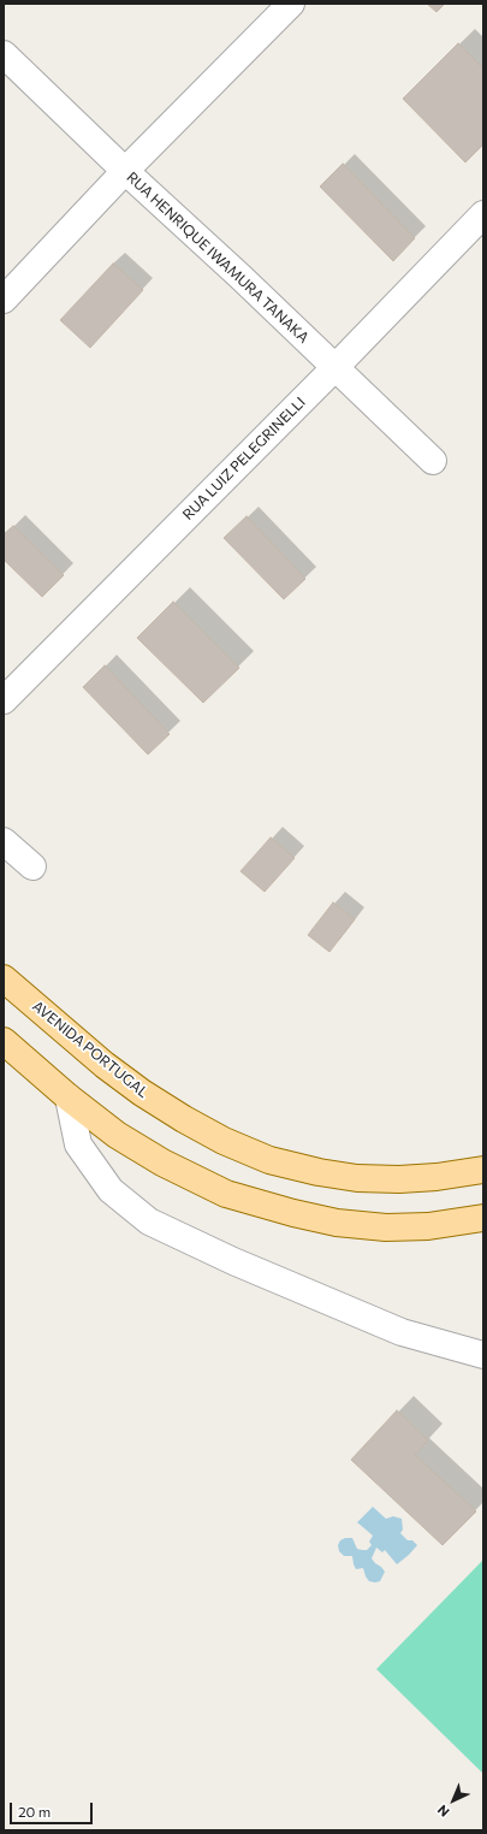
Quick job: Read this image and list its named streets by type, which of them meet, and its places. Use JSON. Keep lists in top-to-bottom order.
{
  "streets": {
    "main road": ["AVENIDA PORTUGAL"],
    "street": ["RUA HENRIQUE IWAMURA TANAKA", "RUA LUIZ PELEGRINELLI"]
  },
  "crossings": [
    ["RUA HENRIQUE IWAMURA TANAKA", "RUA LUIZ PELEGRINELLI"]
  ],
  "scale_bar": "20 m",
  "north": "bottom left"
}
